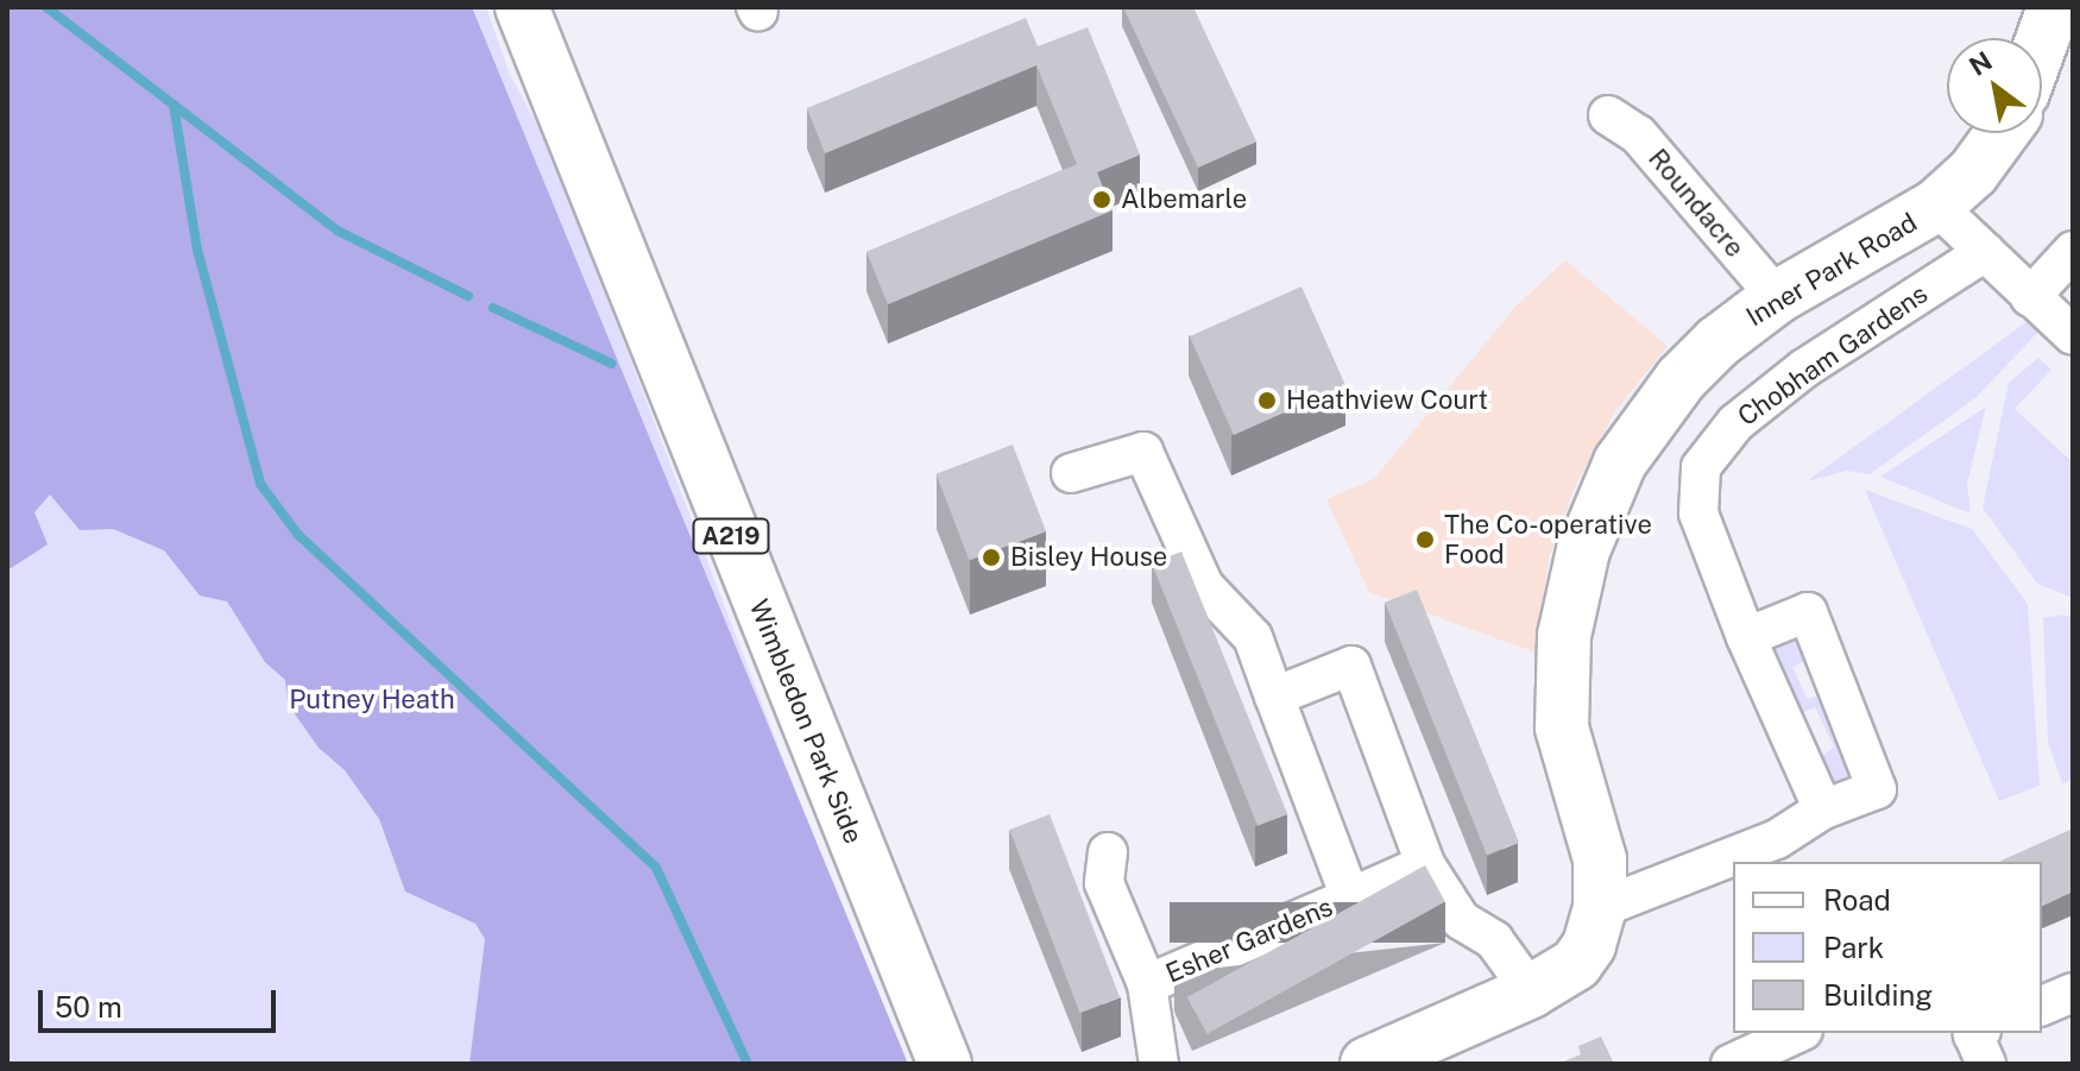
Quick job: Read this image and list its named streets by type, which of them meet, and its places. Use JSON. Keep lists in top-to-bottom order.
{
  "streets": {
    "street": [
      "Roundacre",
      "Inner Park Road",
      "Chobham Gardens",
      "A219",
      "Wimbledon Park Side",
      "Esher Gardens"
    ]
  },
  "crossings": [
    ["Roundacre", "Inner Park Road"]
  ],
  "parks": ["Putney Heath"],
  "places": [
    "Albemarle",
    "Heathview Court",
    "The Co-operative Food",
    "Bisley House"
  ],
  "legend": ["Road", "Park", "Building"],
  "scale_bar": "50 m",
  "north": "top left"
}
